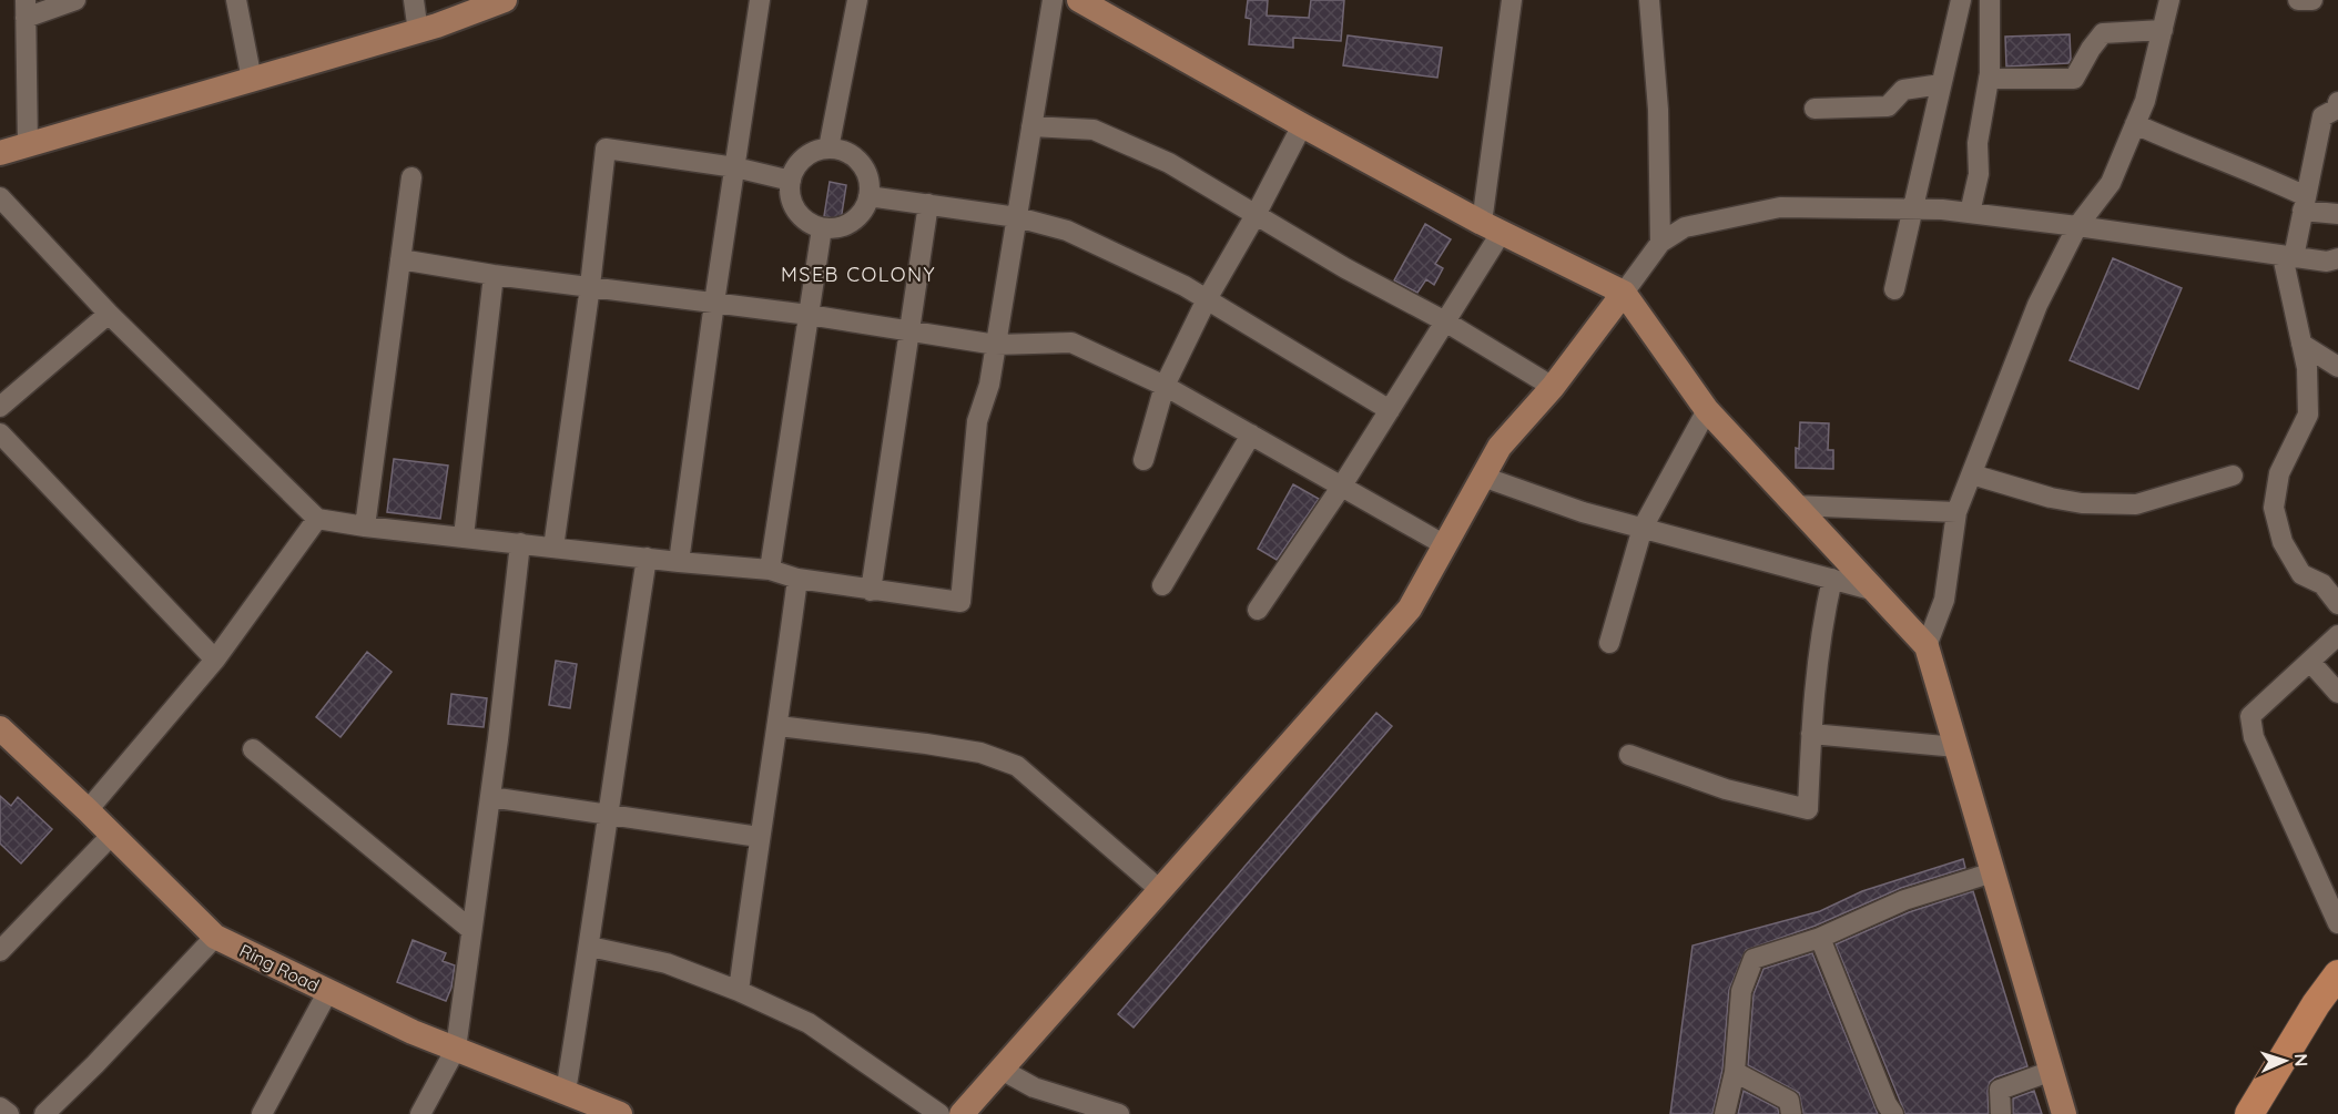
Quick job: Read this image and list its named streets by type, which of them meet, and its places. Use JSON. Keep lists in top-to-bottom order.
{
  "streets": {
    "main road": ["Ring Road"]
  },
  "districts": ["MSEB COLONY"],
  "north": "right"
}
